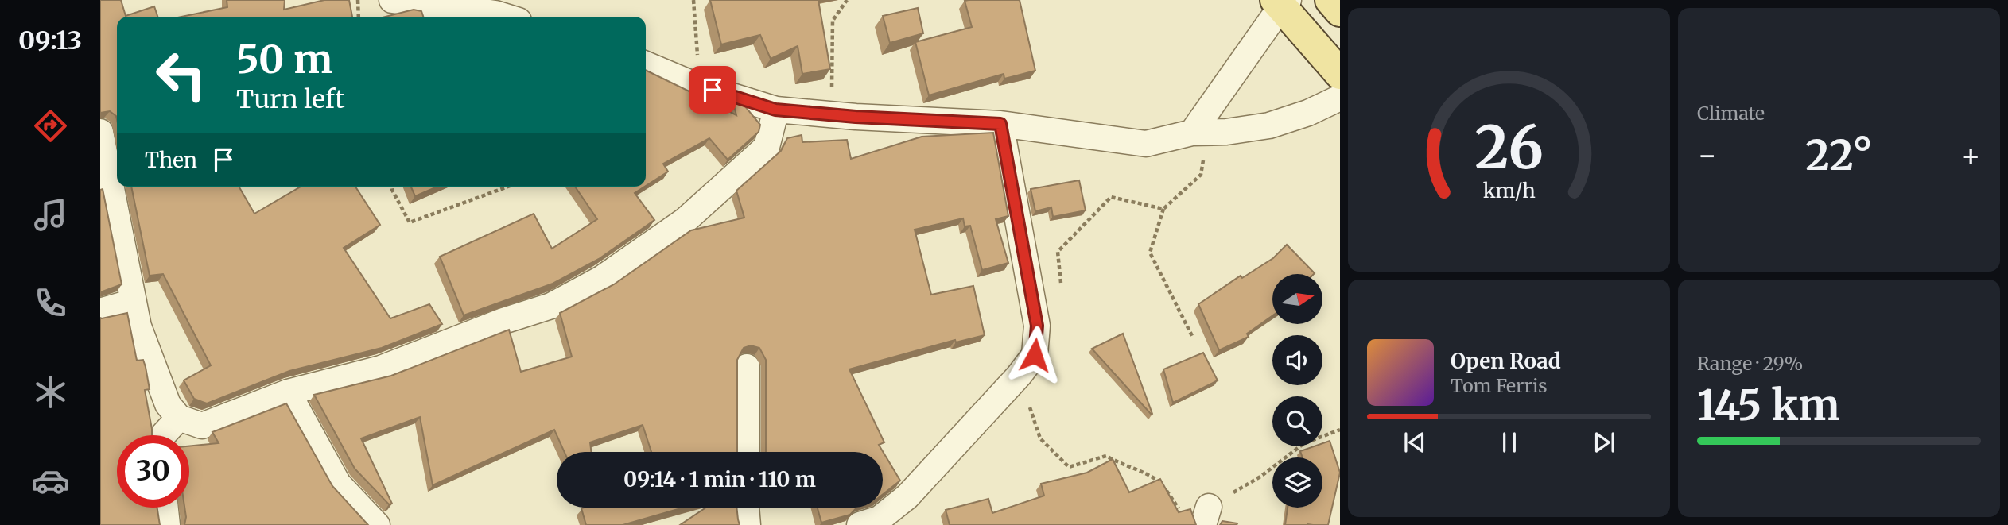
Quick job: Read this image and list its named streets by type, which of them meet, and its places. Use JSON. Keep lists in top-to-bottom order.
{
  "north": "right",
  "page": {
    "tabs": "09:13",
    "tile": [
      "Climate",
      ["Range · 29%", "145 km"]
    ],
    "turn": ["50 m", "Turn left"],
    "heat": ["−", "22°", "+"],
    "then": "Then",
    "song": ["Open Road", "Tom Ferris"],
    "limit": "30",
    "trip": "09:14 · 1 min · 110 m",
    "gauge": ["26", "km/h"]
  }
}
